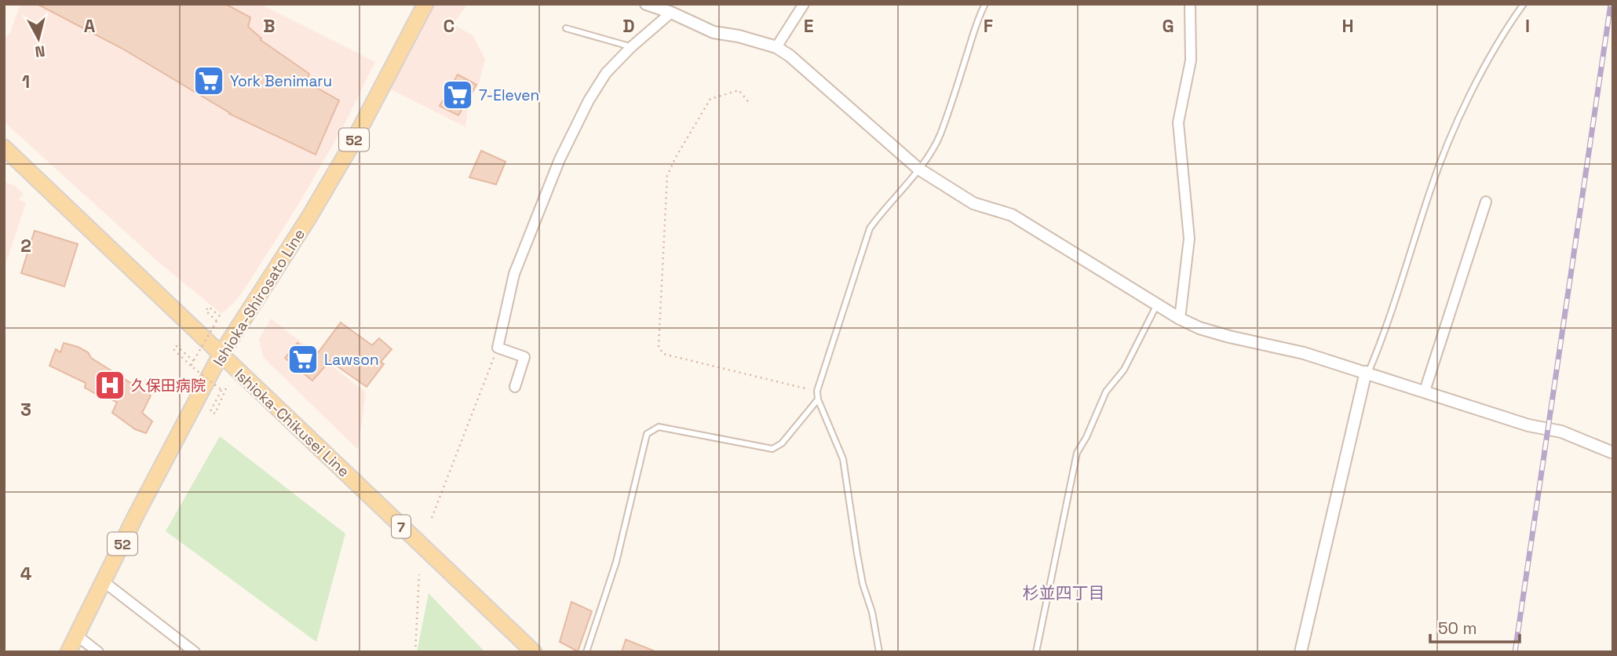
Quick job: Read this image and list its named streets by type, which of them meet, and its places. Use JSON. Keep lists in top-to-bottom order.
{
  "streets": {
    "main road": [
      "52",
      "Ishioka-Shirosato Line",
      "Ishioka-Chikusei Line",
      "7"
    ]
  },
  "crossings": [
    ["Ishioka-Shirosato Line", "Ishioka-Chikusei Line"]
  ],
  "districts": ["杉並四丁目"],
  "places": {
    "supermarket": ["York Benimaru", "7-Eleven", "Lawson"],
    "hospital": ["久保田病院"]
  },
  "scale_bar": "50 m",
  "north": "bottom",
  "grid": {
    "columns": [
      "A",
      "B",
      "C",
      "D",
      "E",
      "F",
      "G",
      "H",
      "I"
    ],
    "rows": [
      "1",
      "2",
      "3",
      "4"
    ]
  }
}
